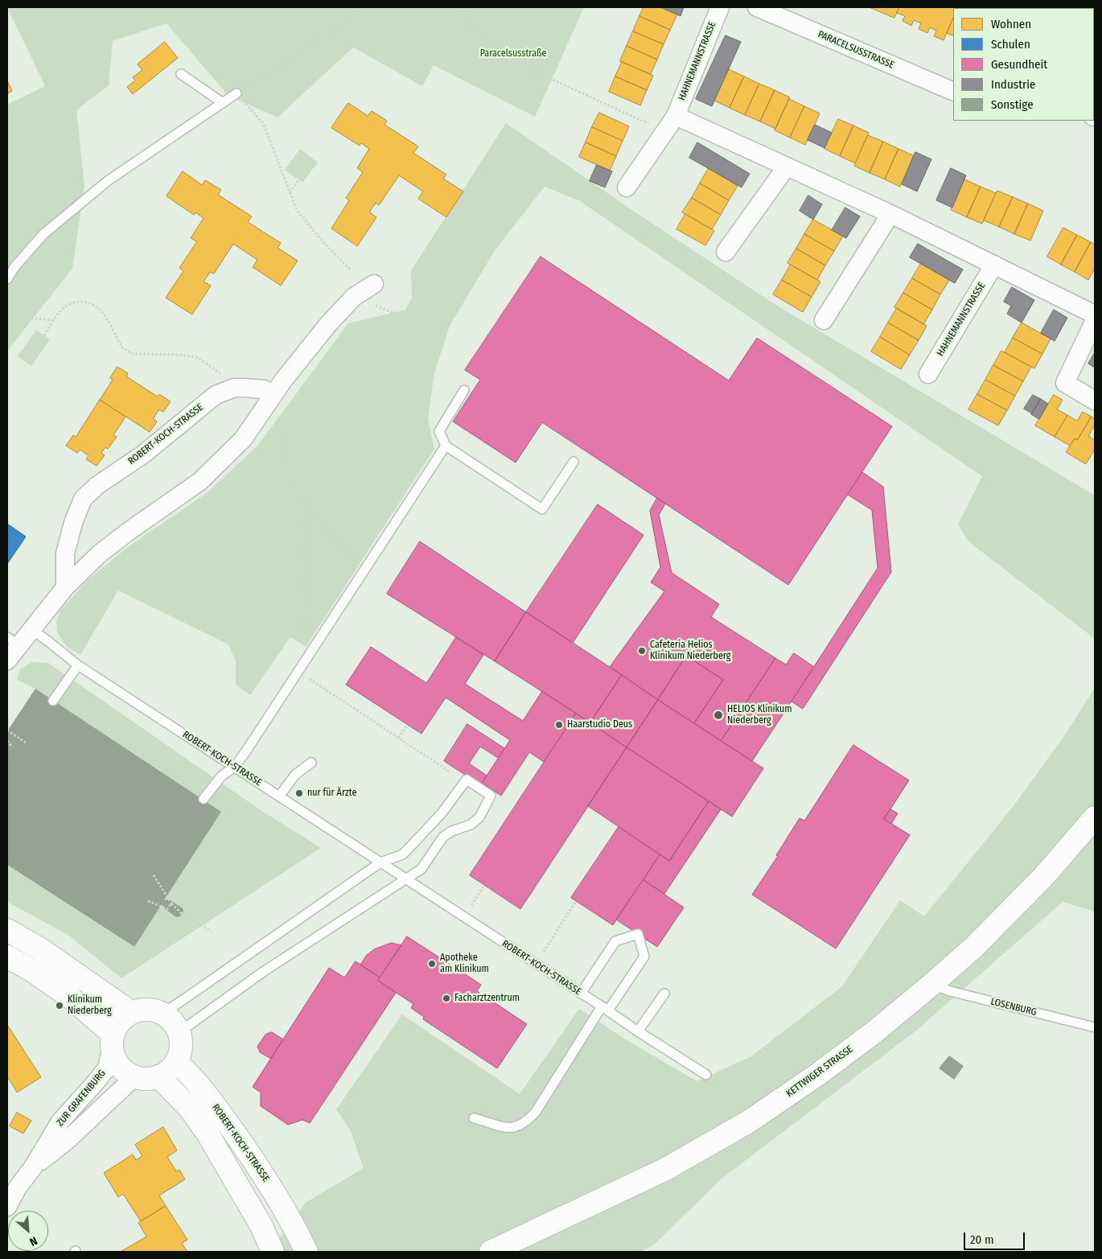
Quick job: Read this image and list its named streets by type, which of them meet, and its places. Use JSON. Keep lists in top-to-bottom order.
{
  "streets": {
    "street": [
      "PARACELSUSSTRASSE",
      "HAHNEMANNSTRASSE",
      "ROBERT-KOCH-STRASSE",
      "KETTWIGER STRASSE",
      "ZUR GRAFENBURG"
    ],
    "lane": ["LOSENBURG"]
  },
  "crossings": [
    ["ROBERT-KOCH-STRASSE", "ZUR GRAFENBURG"],
    ["LOSENBURG", "KETTWIGER STRASSE"]
  ],
  "parks": ["Paracelsusstraße"],
  "places": [
    "Cafeteria Helios Klinikum Niederberg",
    "HELIOS Klinikum Niederberg",
    "Haarstudio Deus",
    "nur für Ärzte",
    "Apotheke am Klinikum",
    "Facharztzentrum",
    "Klinikum Niederberg"
  ],
  "legend": [
    "Wohnen",
    "Schulen",
    "Gesundheit",
    "Industrie",
    "Sonstige"
  ],
  "scale_bar": "20 m",
  "north": "bottom right"
}
